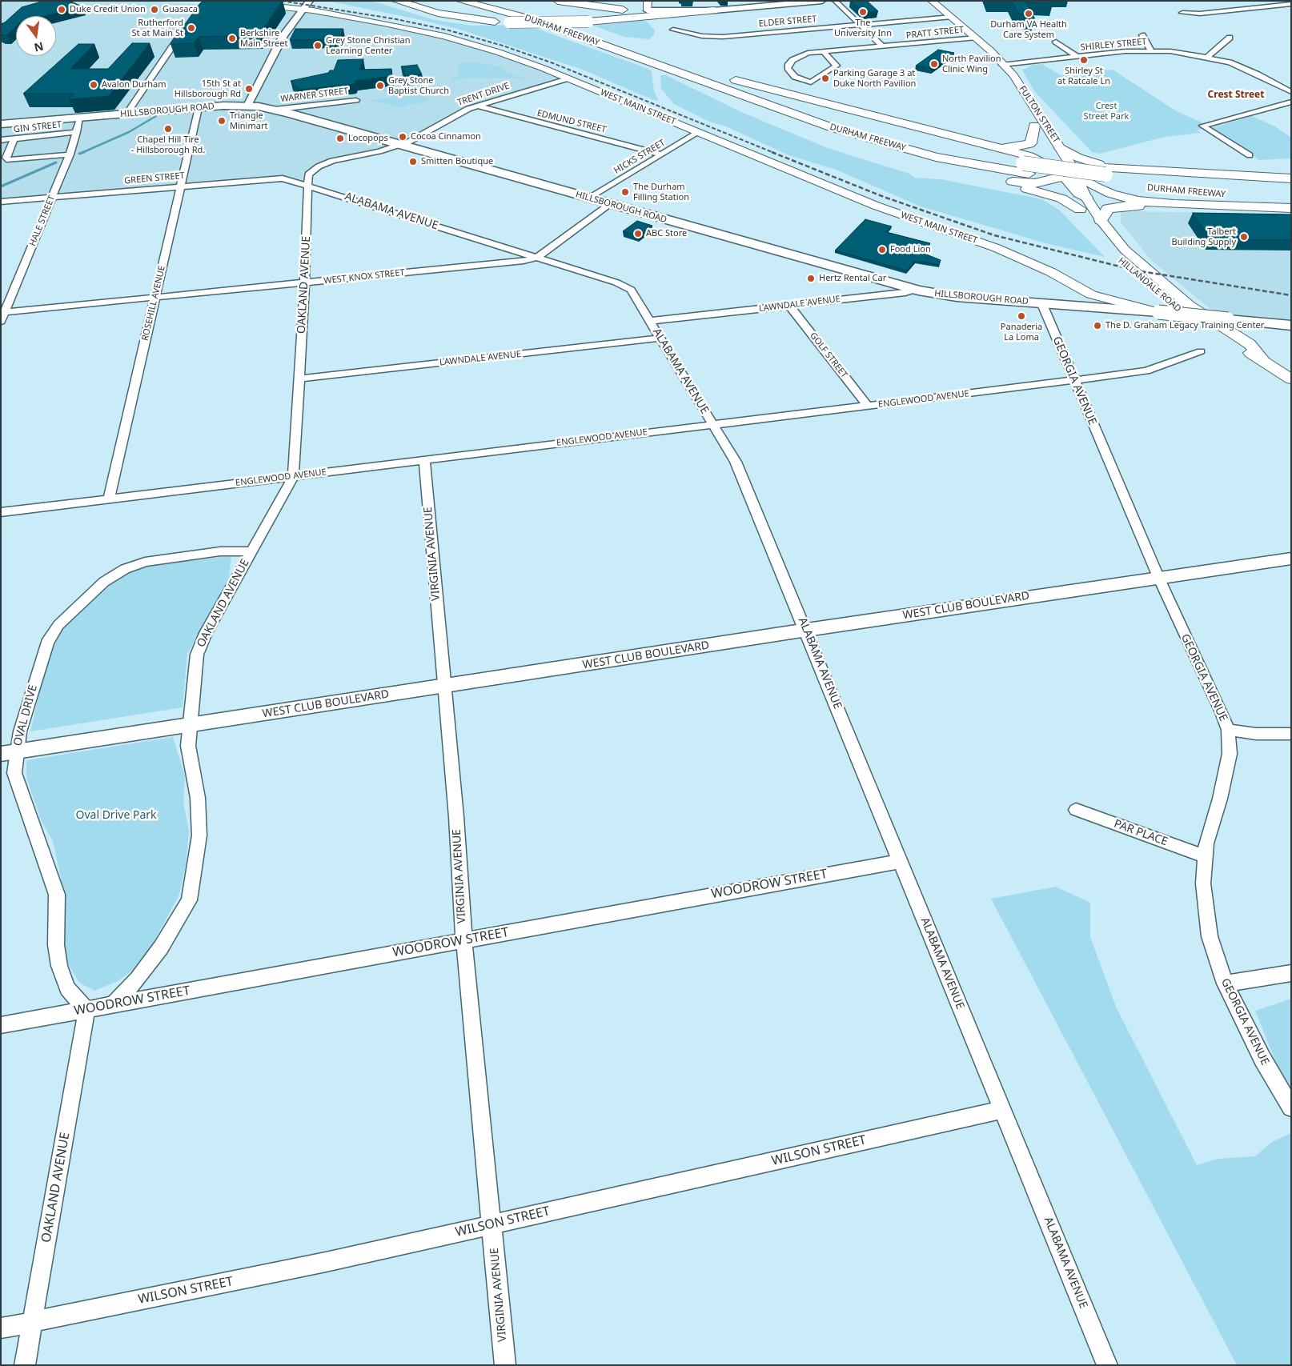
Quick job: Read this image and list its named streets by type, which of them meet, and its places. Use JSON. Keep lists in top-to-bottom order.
{
  "streets": {
    "highway": ["DURHAM FREEWAY"],
    "main road": [
      "WEST MAIN STREET",
      "HILLSBOROUGH ROAD",
      "FULTON STREET",
      "HILLANDALE ROAD"
    ],
    "street": [
      "ELDER STREET",
      "PRATT STREET",
      "SHIRLEY STREET",
      "TRENT DRIVE",
      "WARNER STREET",
      "EDMUND STREET",
      "GIN STREET",
      "HICKS STREET",
      "GREEN STREET",
      "ALABAMA AVENUE",
      "HALE STREET",
      "WEST KNOX STREET",
      "OAKLAND AVENUE",
      "ROSEHILL AVENUE",
      "LAWNDALE AVENUE",
      "GOLF STREET",
      "GEORGIA AVENUE",
      "ENGLEWOOD AVENUE",
      "VIRGINIA AVENUE",
      "WEST CLUB BOULEVARD",
      "OVAL DRIVE",
      "PAR PLACE",
      "WOODROW STREET",
      "WILSON STREET"
    ]
  },
  "crossings": [
    ["ELDER STREET", "FULTON STREET"],
    ["PRATT STREET", "FULTON STREET"],
    ["SHIRLEY STREET", "FULTON STREET"],
    ["TRENT DRIVE", "WEST MAIN STREET"],
    ["TRENT DRIVE", "HILLSBOROUGH ROAD"],
    ["TRENT DRIVE", "EDMUND STREET"],
    ["TRENT DRIVE", "GREEN STREET"],
    ["TRENT DRIVE", "ALABAMA AVENUE"],
    ["TRENT DRIVE", "OAKLAND AVENUE"],
    ["WARNER STREET", "HILLSBOROUGH ROAD"],
    ["WEST MAIN STREET", "HILLSBOROUGH ROAD"],
    ["WEST MAIN STREET", "HICKS STREET"],
    ["HILLSBOROUGH ROAD", "HICKS STREET"],
    ["HILLSBOROUGH ROAD", "HALE STREET"],
    ["HILLSBOROUGH ROAD", "WEST KNOX STREET"],
    ["HILLSBOROUGH ROAD", "ROSEHILL AVENUE"],
    ["HILLSBOROUGH ROAD", "LAWNDALE AVENUE"],
    ["HILLSBOROUGH ROAD", "GEORGIA AVENUE"],
    ["EDMUND STREET", "HICKS STREET"],
    ["GIN STREET", "HALE STREET"],
    ["GREEN STREET", "ALABAMA AVENUE"],
    ["GREEN STREET", "HALE STREET"],
    ["GREEN STREET", "OAKLAND AVENUE"],
    ["GREEN STREET", "ROSEHILL AVENUE"],
    ["ALABAMA AVENUE", "WEST KNOX STREET"],
    ["ALABAMA AVENUE", "OAKLAND AVENUE"],
    ["ALABAMA AVENUE", "LAWNDALE AVENUE"],
    ["ALABAMA AVENUE", "ENGLEWOOD AVENUE"],
    ["ALABAMA AVENUE", "WEST CLUB BOULEVARD"],
    ["ALABAMA AVENUE", "WOODROW STREET"],
    ["ALABAMA AVENUE", "WILSON STREET"],
    ["HALE STREET", "WEST KNOX STREET"],
    ["WEST KNOX STREET", "OAKLAND AVENUE"],
    ["WEST KNOX STREET", "ROSEHILL AVENUE"],
    ["OAKLAND AVENUE", "LAWNDALE AVENUE"],
    ["OAKLAND AVENUE", "ENGLEWOOD AVENUE"],
    ["OAKLAND AVENUE", "WEST CLUB BOULEVARD"],
    ["OAKLAND AVENUE", "OVAL DRIVE"],
    ["OAKLAND AVENUE", "WOODROW STREET"],
    ["OAKLAND AVENUE", "WILSON STREET"],
    ["ROSEHILL AVENUE", "ENGLEWOOD AVENUE"],
    ["LAWNDALE AVENUE", "GOLF STREET"],
    ["GOLF STREET", "ENGLEWOOD AVENUE"],
    ["GEORGIA AVENUE", "ENGLEWOOD AVENUE"],
    ["GEORGIA AVENUE", "WEST CLUB BOULEVARD"],
    ["GEORGIA AVENUE", "PAR PLACE"],
    ["ENGLEWOOD AVENUE", "VIRGINIA AVENUE"],
    ["VIRGINIA AVENUE", "WEST CLUB BOULEVARD"],
    ["VIRGINIA AVENUE", "WOODROW STREET"],
    ["VIRGINIA AVENUE", "WILSON STREET"],
    ["WEST CLUB BOULEVARD", "OVAL DRIVE"],
    ["OVAL DRIVE", "WOODROW STREET"]
  ],
  "districts": ["Crest Street"],
  "parks": ["Crest Street Park", "Oval Drive Park"],
  "places": [
    "Duke Credit Union",
    "Guasaca",
    "The University Inn",
    "Durham VA Health Care System",
    "Rutherford St at Main St",
    "Berkshire Main Street",
    "Grey Stone Christian Learning Center",
    "Shirley St at Ratcale Ln",
    "North Pavilion Clinic Wing",
    "Parking Garage 3 at Duke North Pavilion",
    "Avalon Durham",
    "Grey Stone Baptist Church",
    "15th St at Hillsborough Rd",
    "Triangle Minimart",
    "Chapel Hill Tire - Hillsborough Rd.",
    "Cocoa Cinnamon",
    "Locopops",
    "Smitten Boutique",
    "The Durham Filling Station",
    "ABC Store",
    "Talbert Building Supply",
    "Food Lion",
    "Hertz Rental Car",
    "Panaderia La Loma",
    "The D. Graham Legacy Training Center"
  ],
  "north": "bottom"
}
